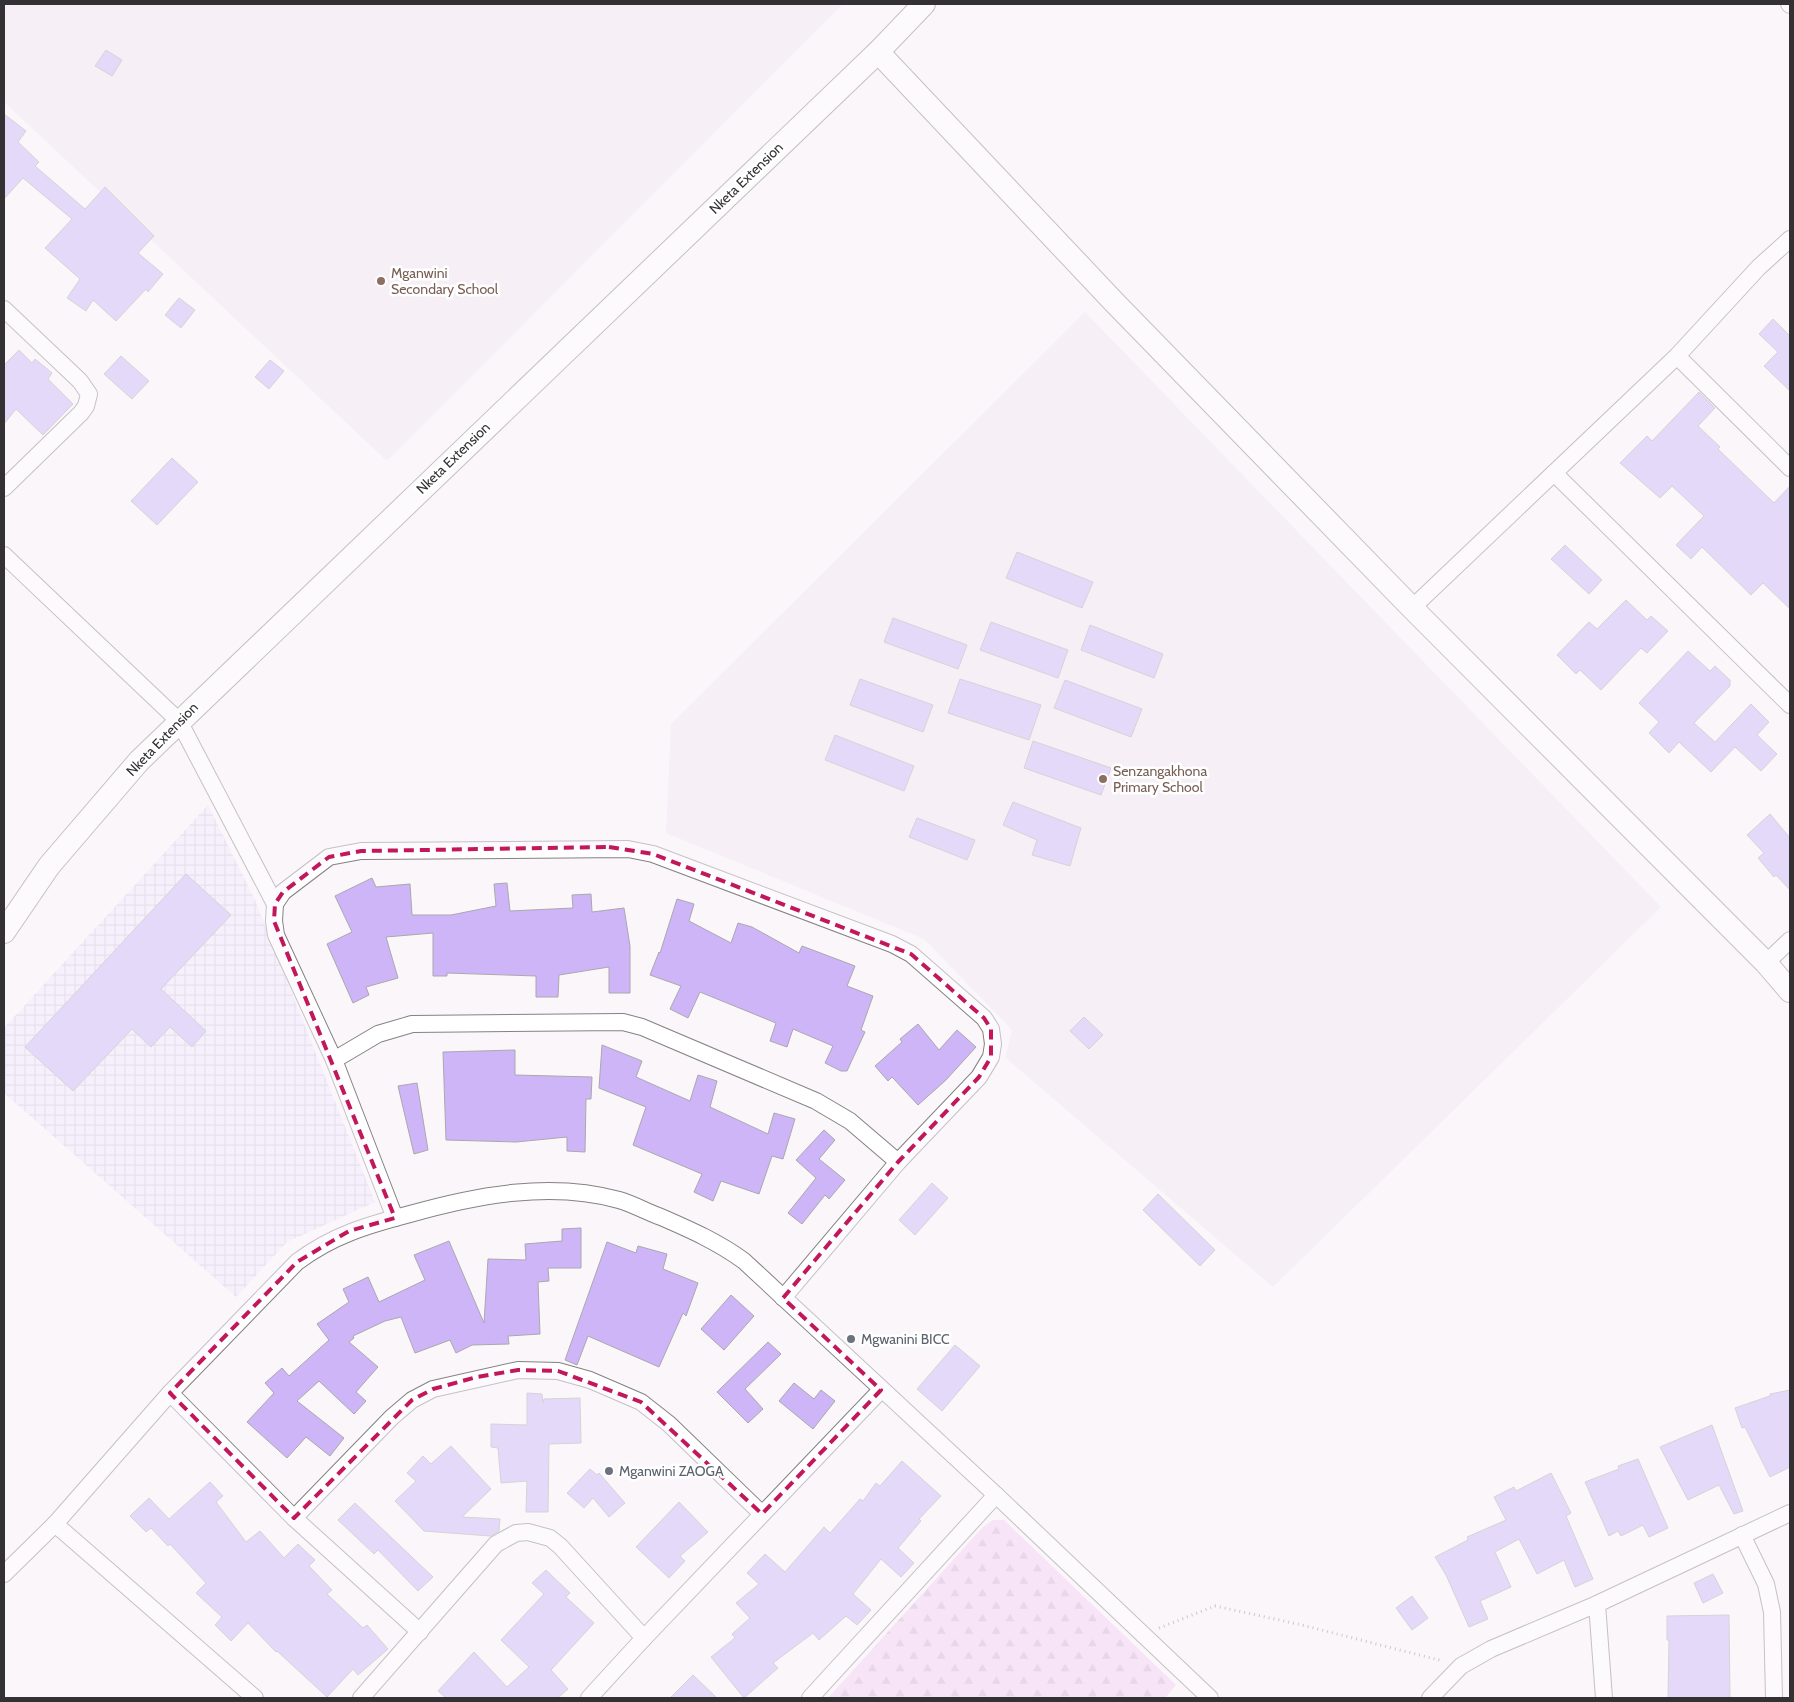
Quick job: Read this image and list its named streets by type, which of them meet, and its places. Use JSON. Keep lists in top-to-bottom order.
{
  "streets": {
    "street": ["Nketa Extension"]
  },
  "places": [
    "Mganwini Secondary School",
    "Senzangakhona Primary School",
    "Mgwanini BICC",
    "Mganwini ZAOGA"
  ]
}
